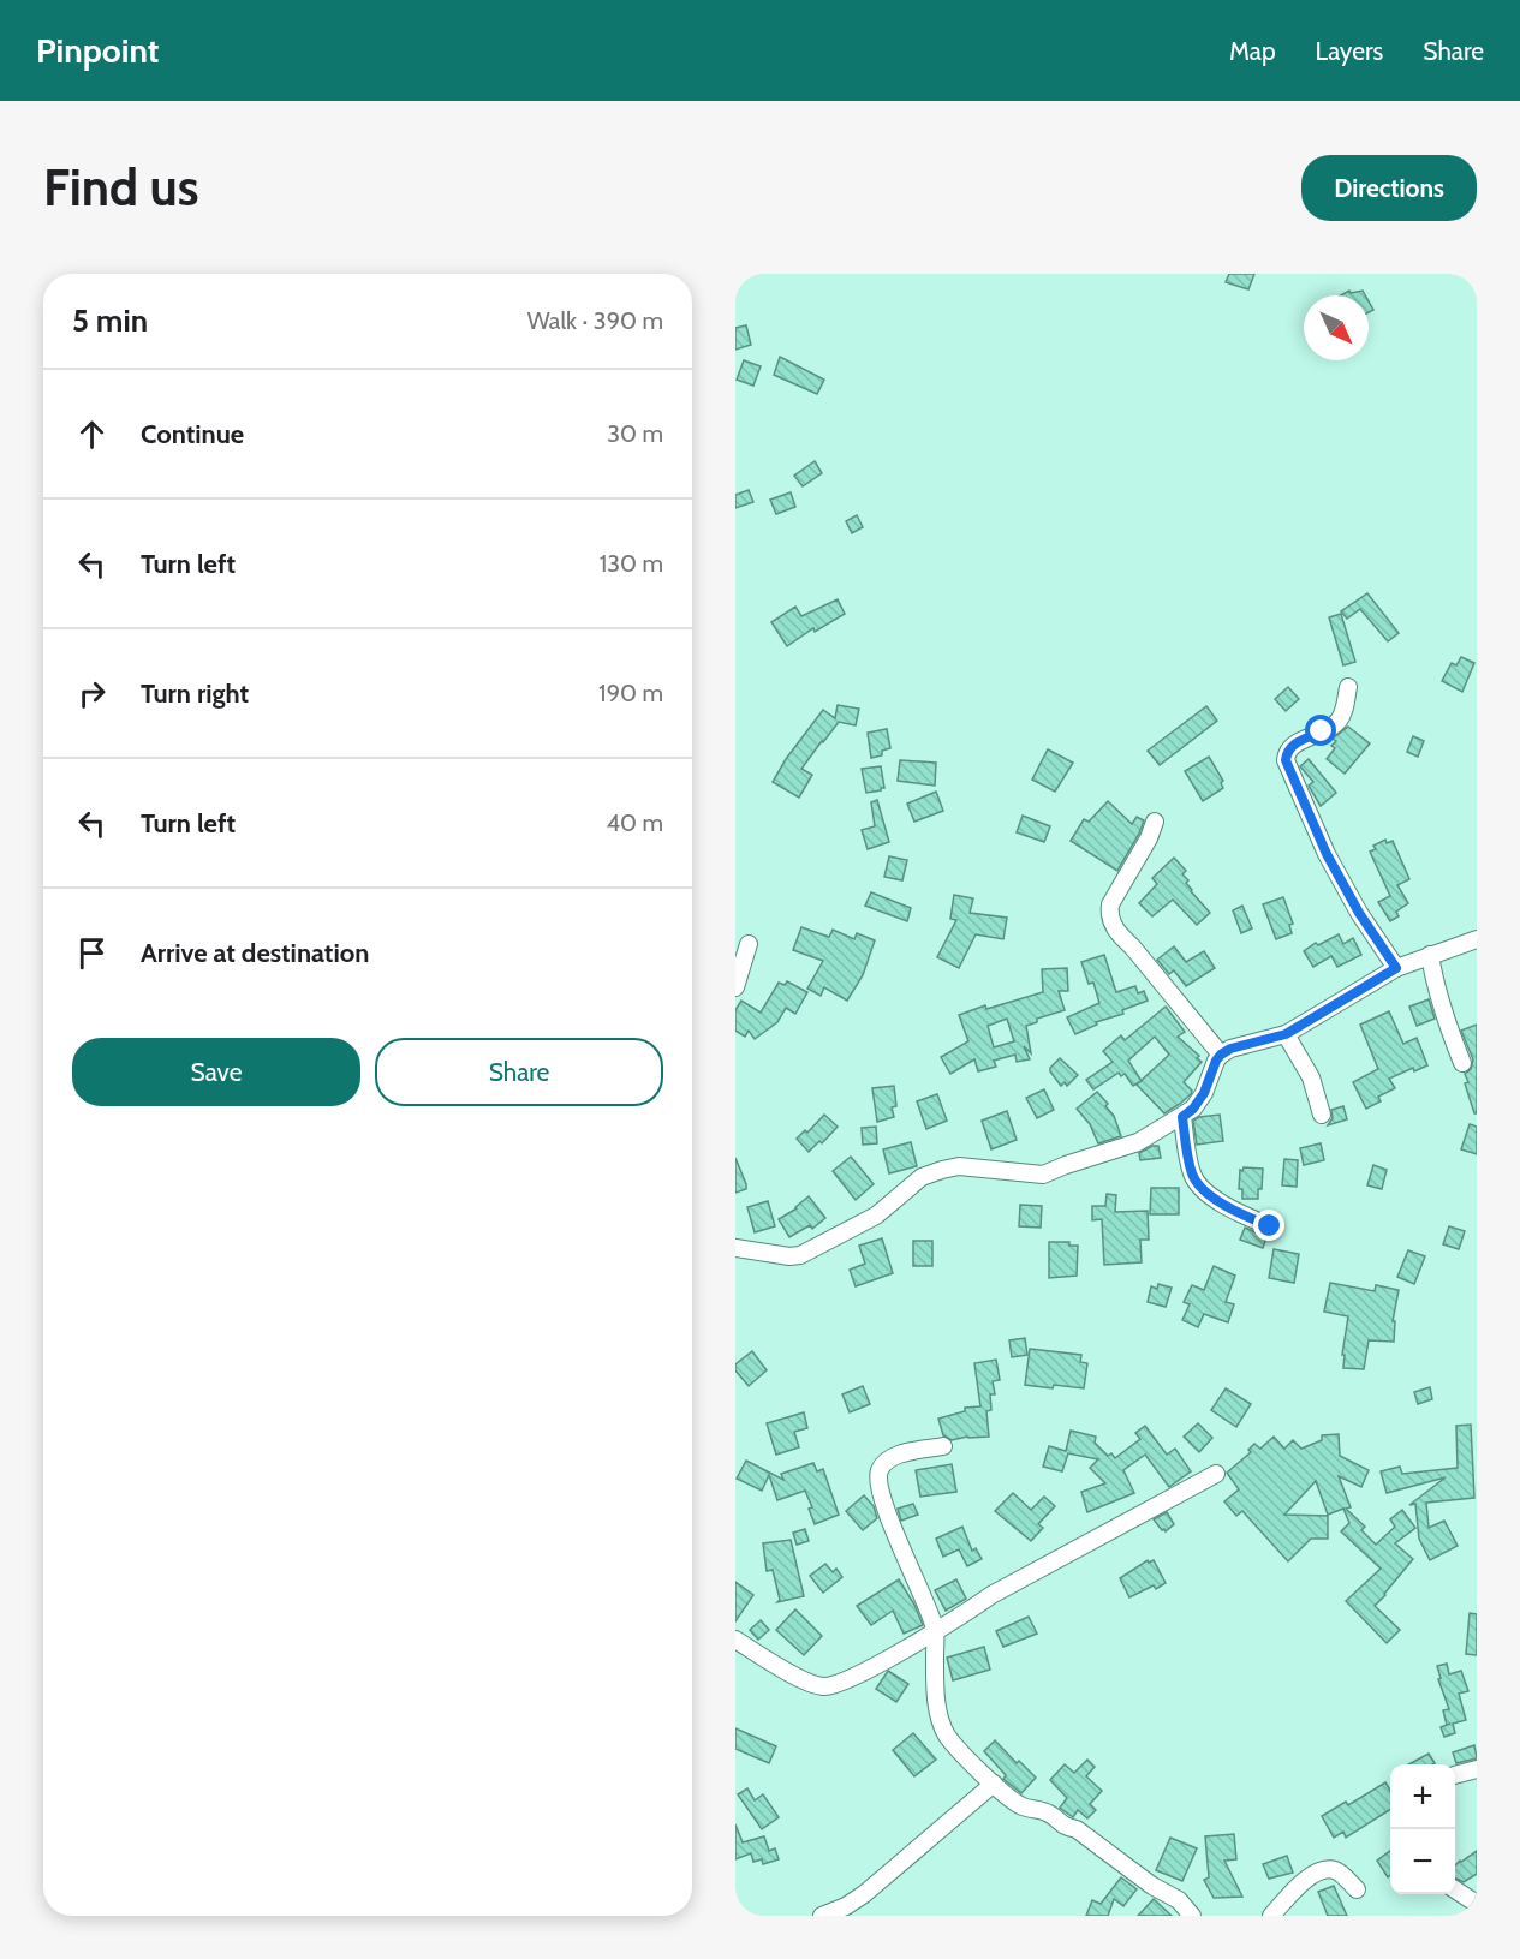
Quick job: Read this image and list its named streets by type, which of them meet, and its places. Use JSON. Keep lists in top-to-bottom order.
{
  "north": "bottom right",
  "page": {
    "header": "Pinpoint",
    "nav": ["Map", "Layers", "Share"],
    "buttons": [
      "Directions",
      ["Save", "Share"]
    ],
    "title": "Find us",
    "heading": ["5 min", "Walk · 390 m"],
    "list": [
      ["Continue", "30 m"],
      ["Turn left", "130 m"],
      ["Turn right", "190 m"],
      ["Turn left", "40 m"],
      "Arrive at destination"
    ],
    "map_buttons": ["+", "−"]
  }
}
